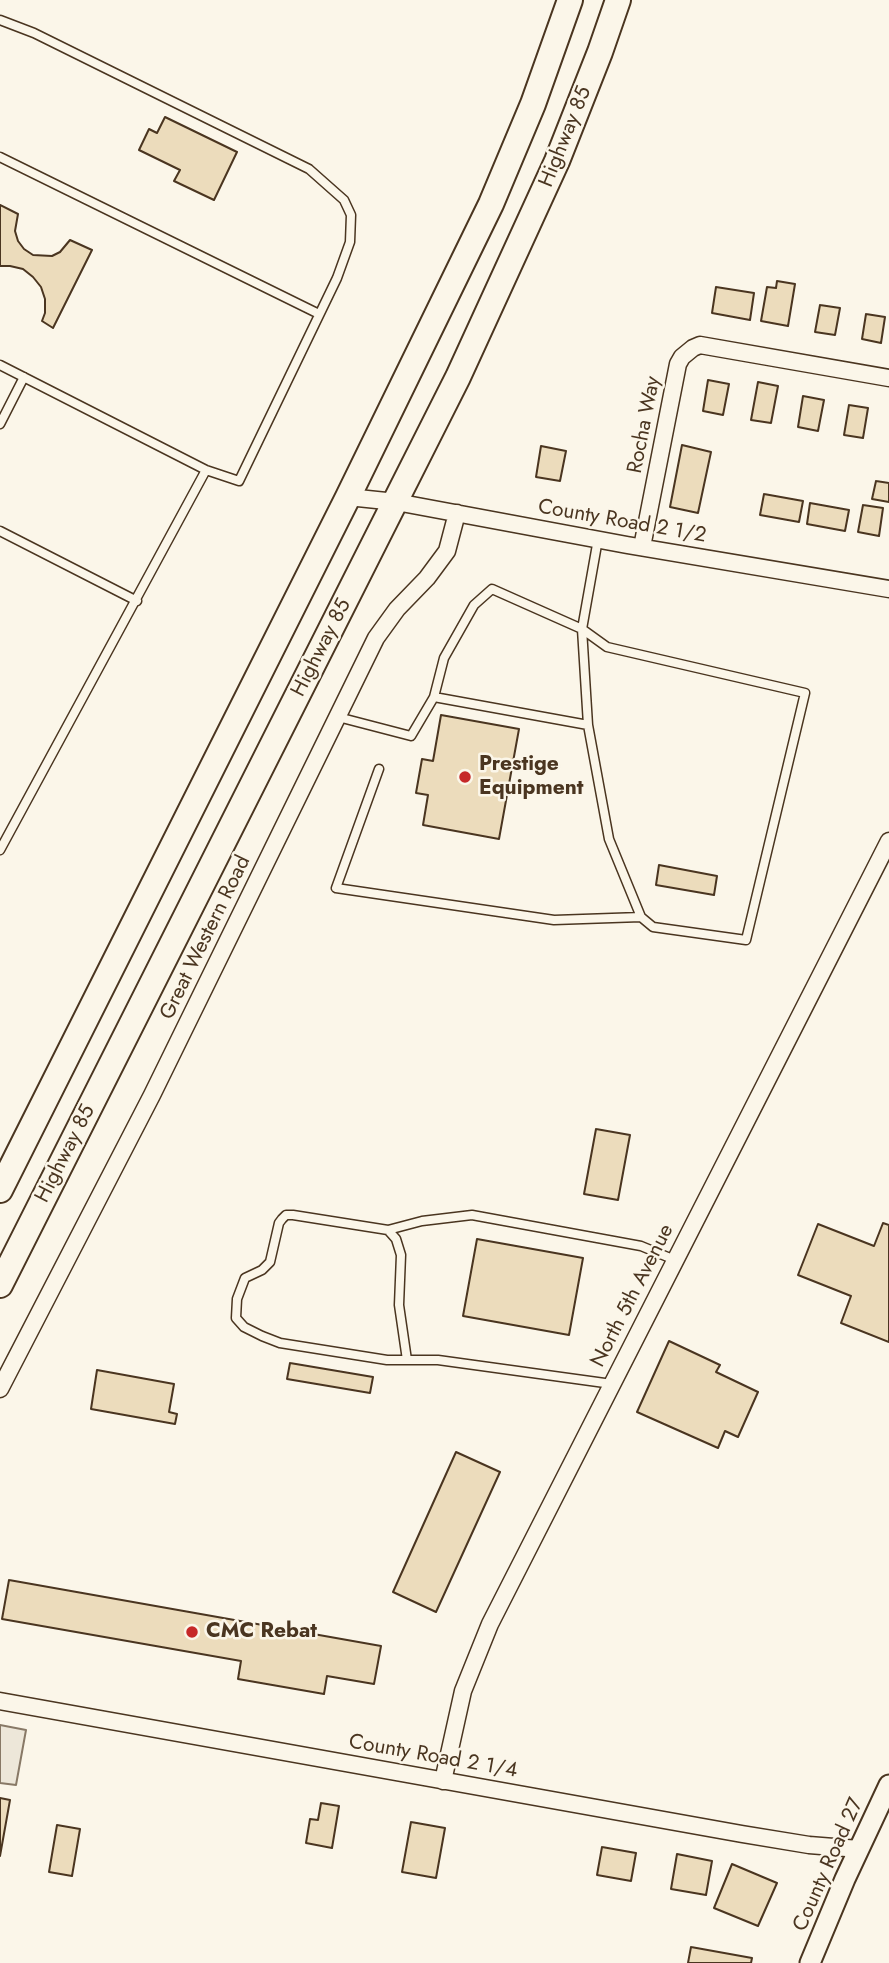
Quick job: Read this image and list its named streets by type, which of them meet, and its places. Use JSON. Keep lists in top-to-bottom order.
{
  "streets": {
    "highway": ["Highway 85"],
    "street": [
      "Rocha Way",
      "County Road 2 1/2",
      "Great Western Road",
      "North 5th Avenue",
      "County Road 2 1/4",
      "County Road 27"
    ]
  },
  "crossings": [
    ["Highway 85", "County Road 2 1/2"],
    ["Rocha Way", "County Road 2 1/2"],
    ["County Road 2 1/2", "Great Western Road"],
    ["North 5th Avenue", "County Road 2 1/4"],
    ["County Road 2 1/4", "County Road 27"]
  ],
  "places": ["Prestige Equipment", "CMC Rebat"]
}
